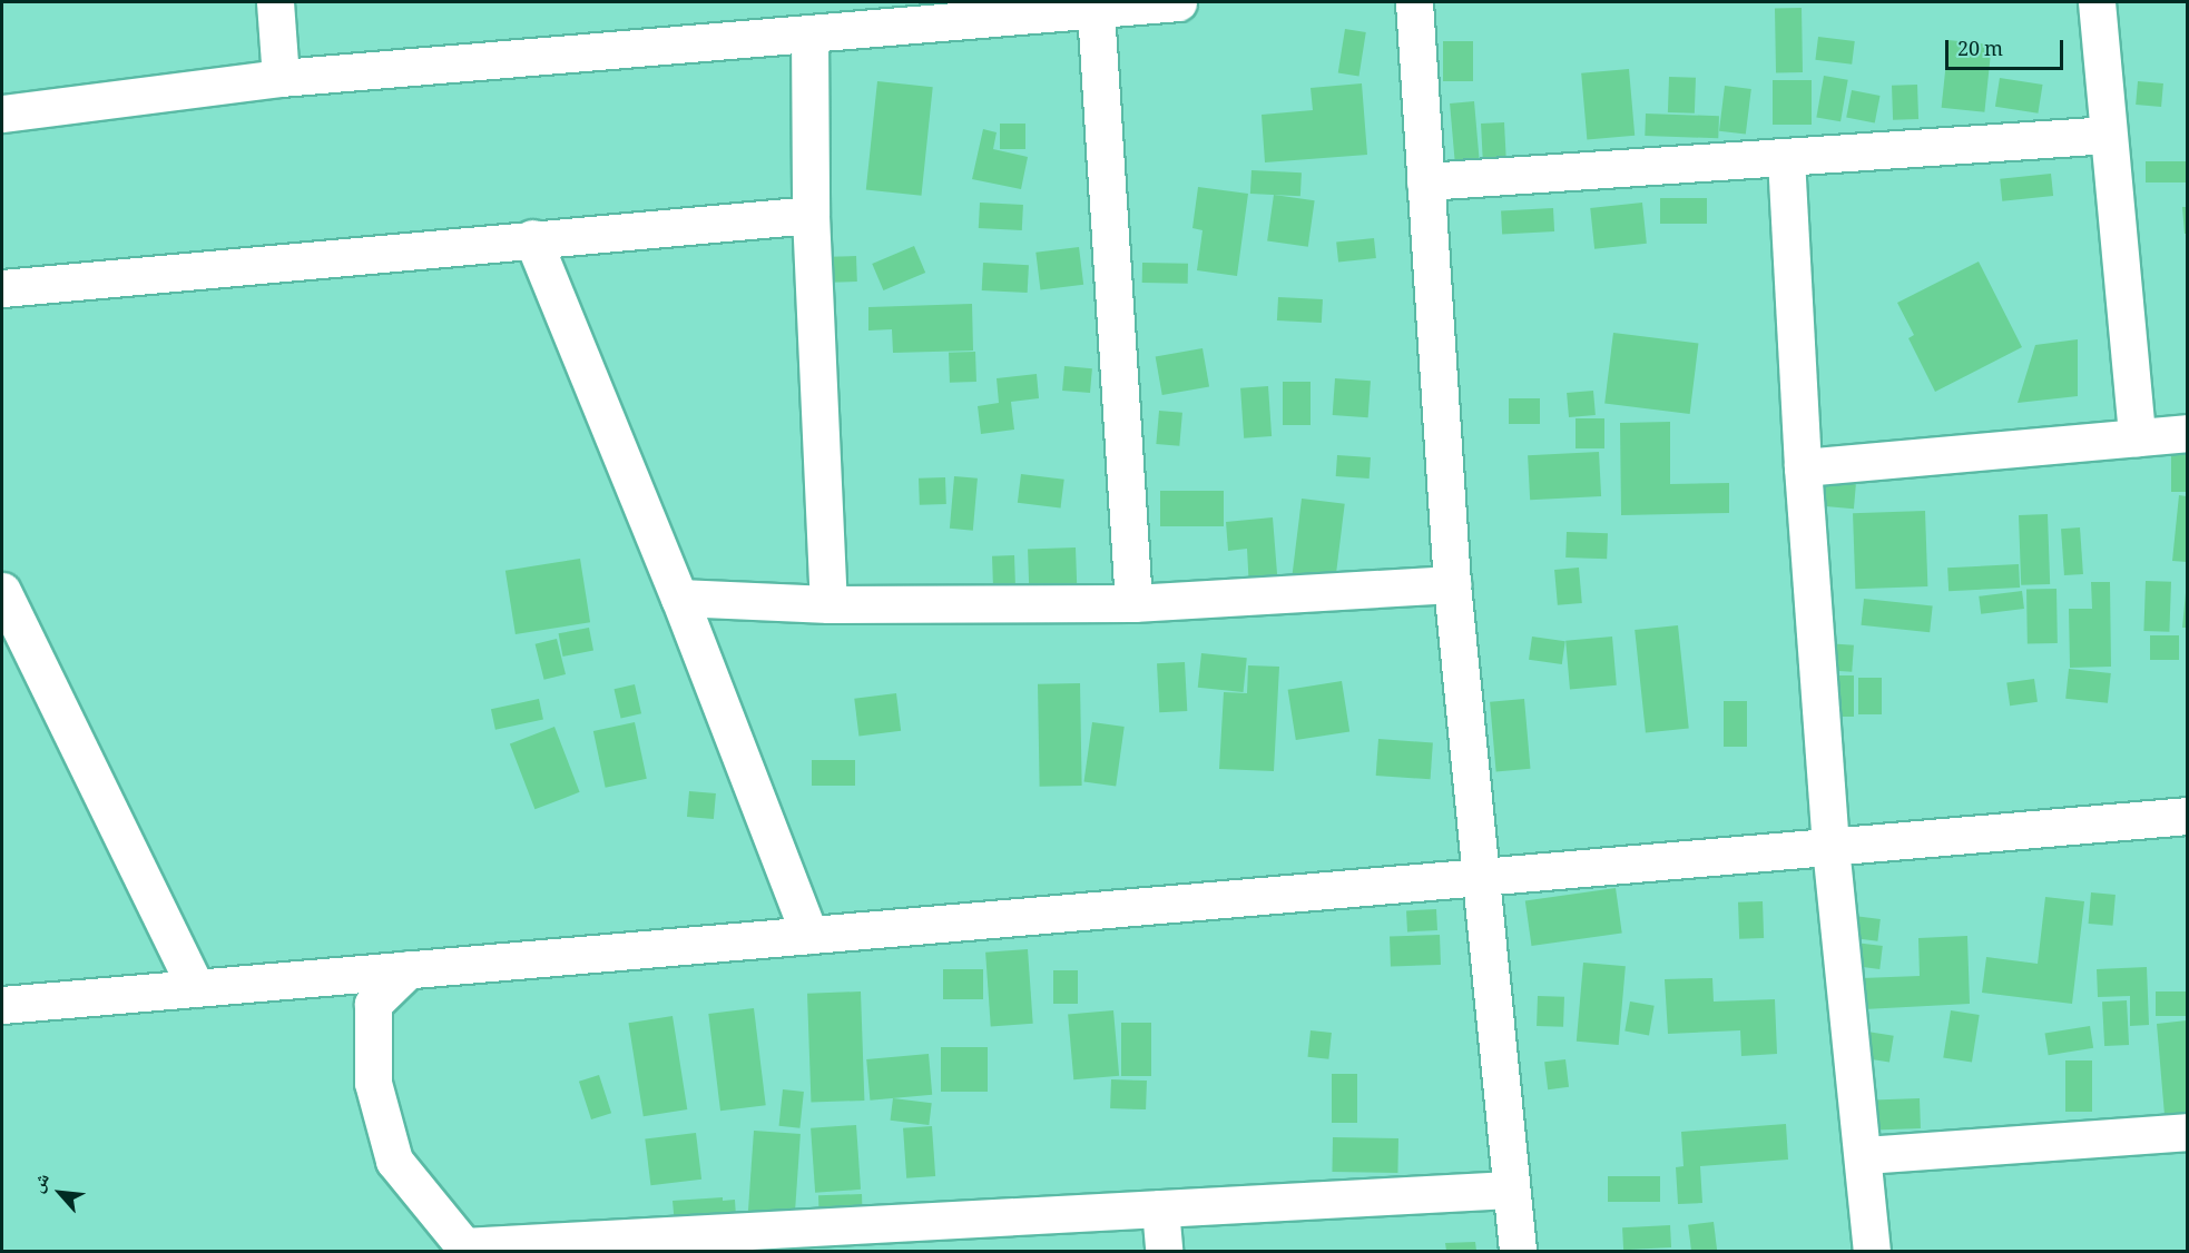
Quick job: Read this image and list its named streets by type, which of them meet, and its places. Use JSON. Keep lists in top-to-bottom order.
{
  "scale_bar": "20 m",
  "north": "top left"
}
